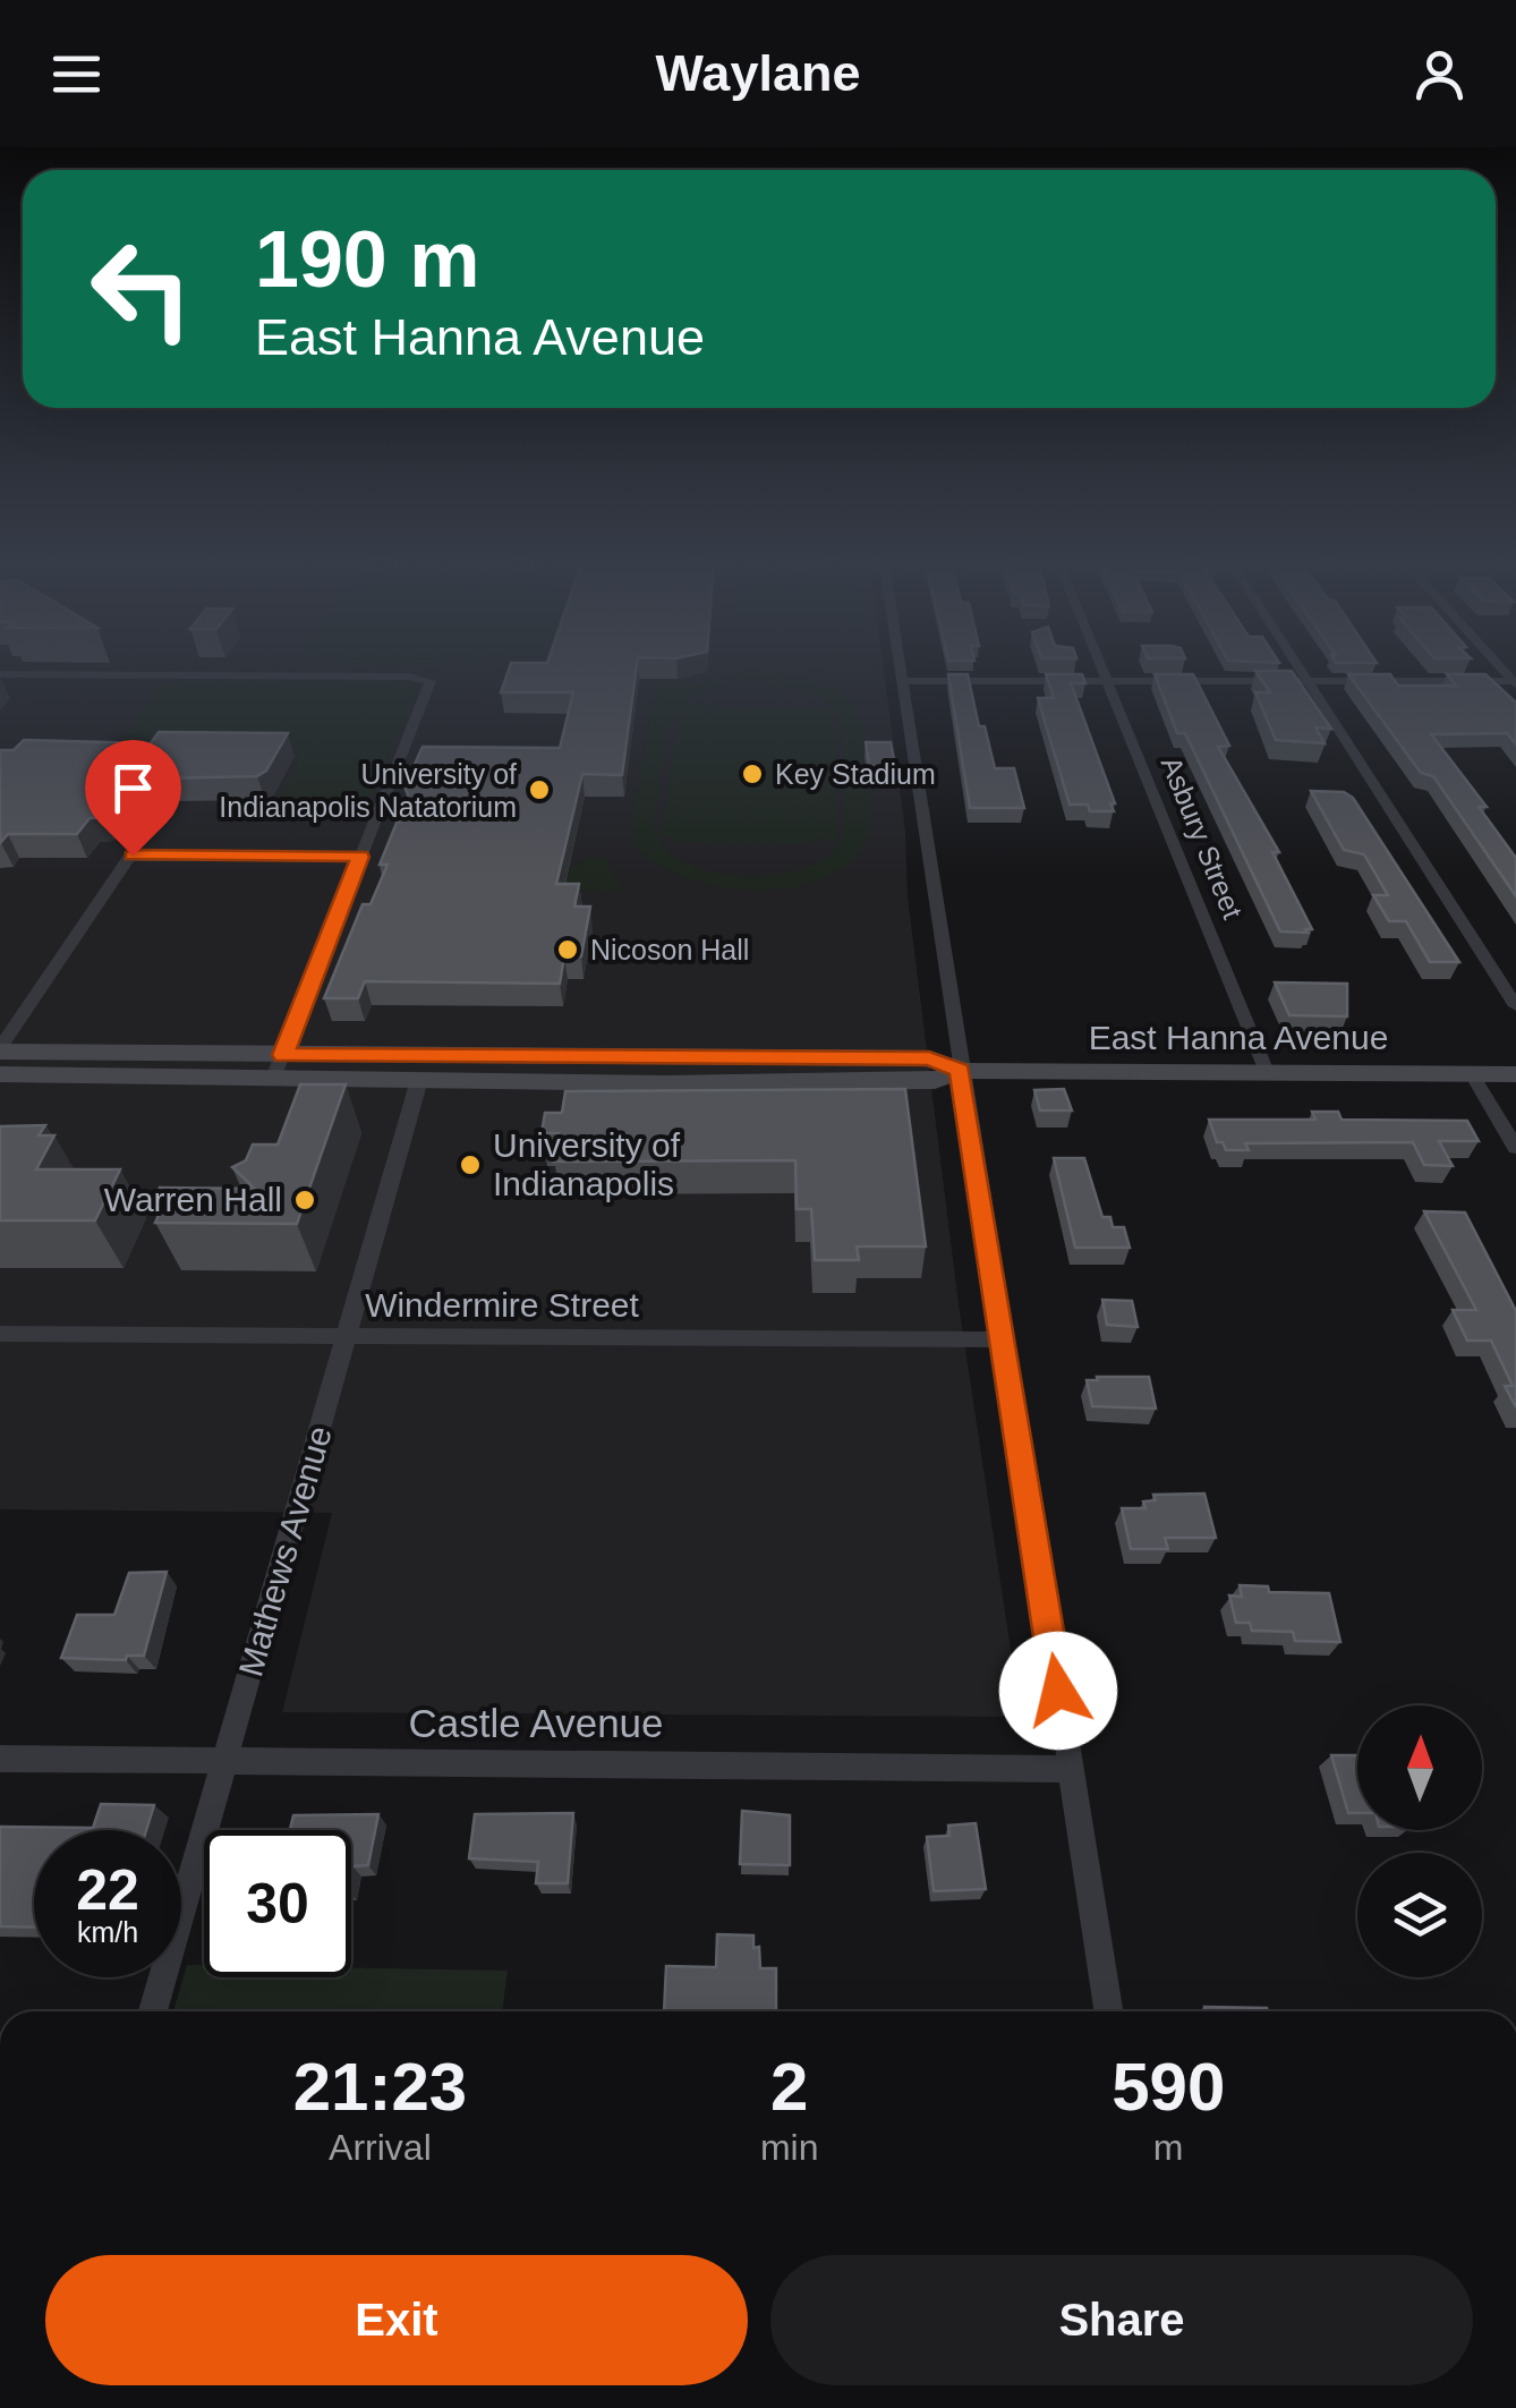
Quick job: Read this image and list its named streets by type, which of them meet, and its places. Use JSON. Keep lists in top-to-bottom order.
{
  "streets": {
    "main road": ["East Hanna Avenue"],
    "street": [
      "Asbury Street",
      "Windermire Street",
      "Mathews Avenue",
      "Castle Avenue"
    ]
  },
  "crossings": [
    ["Asbury Street", "East Hanna Avenue"],
    ["East Hanna Avenue", "Mathews Avenue"],
    ["Windermire Street", "Mathews Avenue"],
    ["Mathews Avenue", "Castle Avenue"]
  ],
  "places": [
    "Key Stadium",
    "University of Indianapolis Natatorium",
    "Nicoson Hall",
    "University of Indianapolis",
    "Warren Hall"
  ],
  "north": "top",
  "page": {
    "header": "Waylane",
    "turn": ["190 m", "East Hanna Avenue"],
    "speed": "22 km/h",
    "limit": "30",
    "eta": [
      "21:23",
      "Arrival",
      "2",
      "min",
      "590",
      "m"
    ],
    "buttons": ["Exit", "Share"]
  }
}
